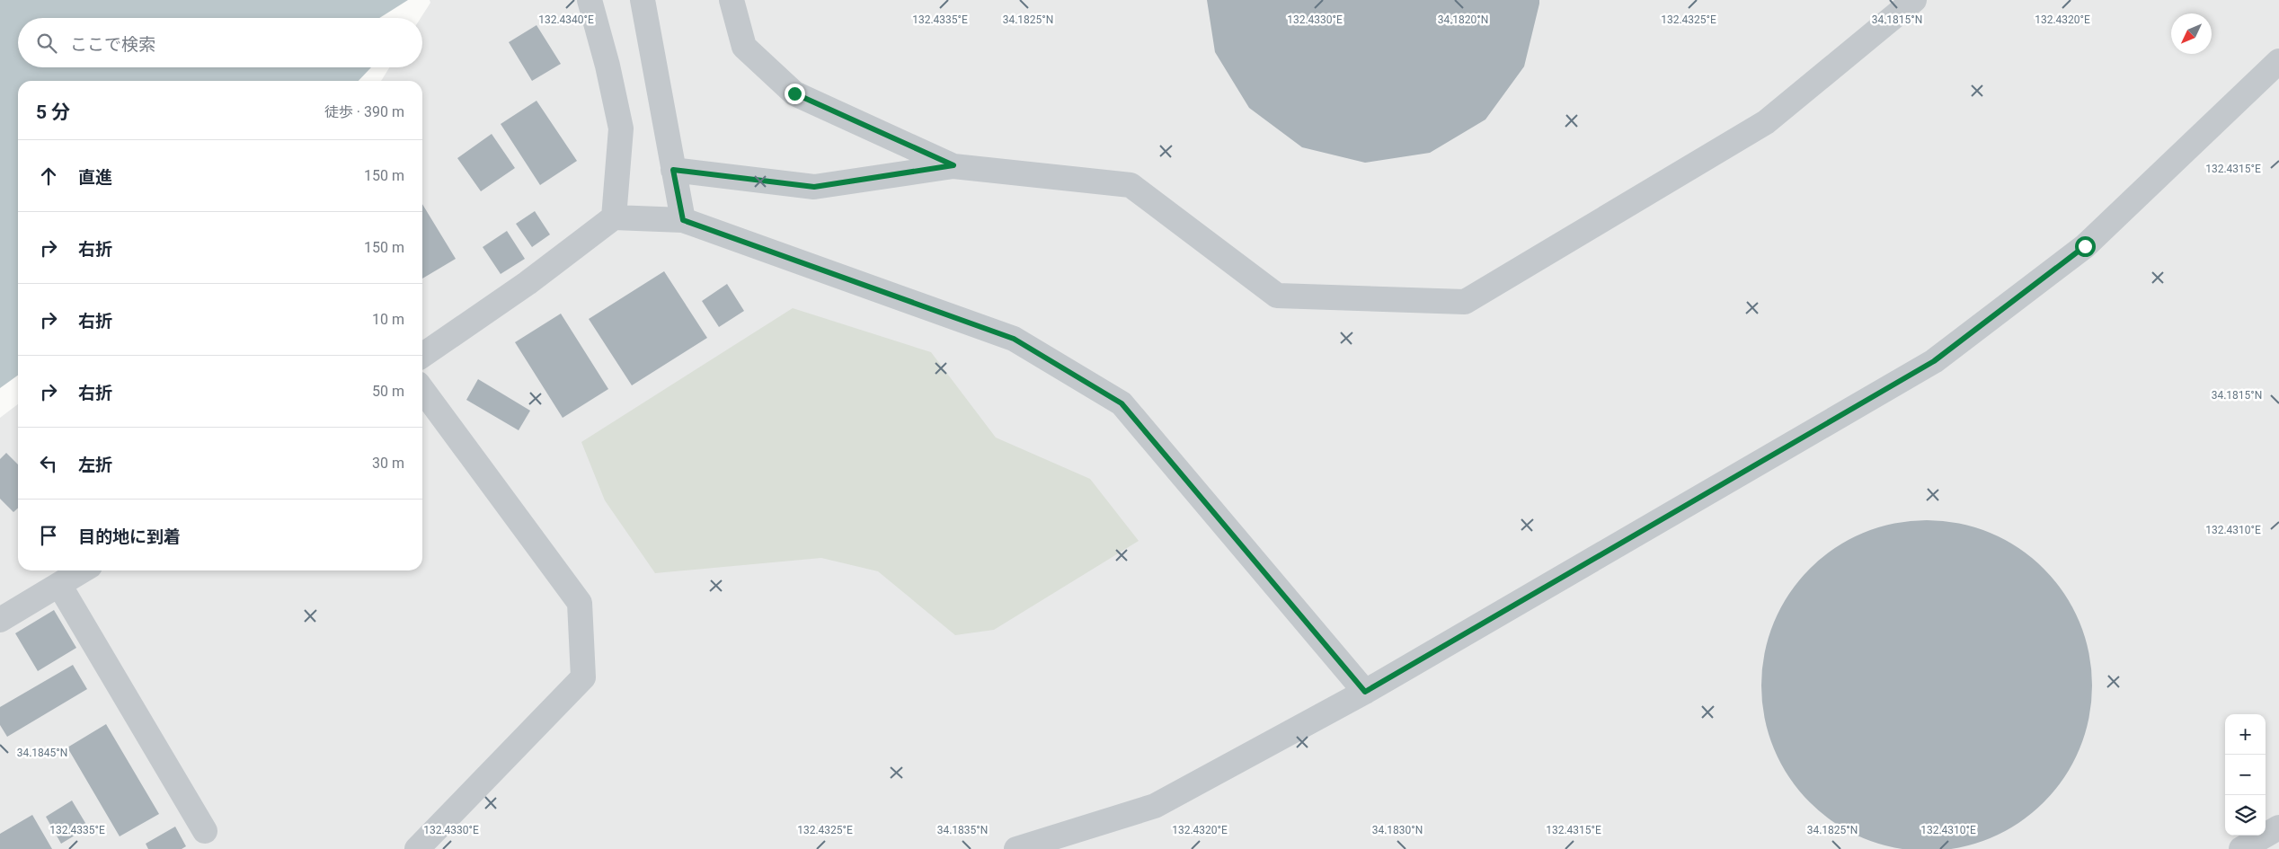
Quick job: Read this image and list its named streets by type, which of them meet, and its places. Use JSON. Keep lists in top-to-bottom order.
{
  "north": "bottom left",
  "page": {
    "search": "ここで検索",
    "heading": ["5 分", "徒歩 · 390 m"],
    "list": [
      ["直進", "150 m"],
      ["右折", "150 m"],
      ["右折", "10 m"],
      ["右折", "50 m"],
      ["左折", "30 m"],
      "目的地に到着"
    ],
    "map_buttons": ["+", "−"]
  },
  "coordinates": [
    "132.4340°E",
    "132.4335°E",
    "132.4330°E",
    "132.4325°E",
    "132.4320°E",
    "34.1825°N",
    "34.1820°N",
    "34.1815°N",
    "132.4315°E",
    "132.4310°E",
    "34.1845°N",
    "34.1835°N",
    "34.1830°N"
  ]
}
